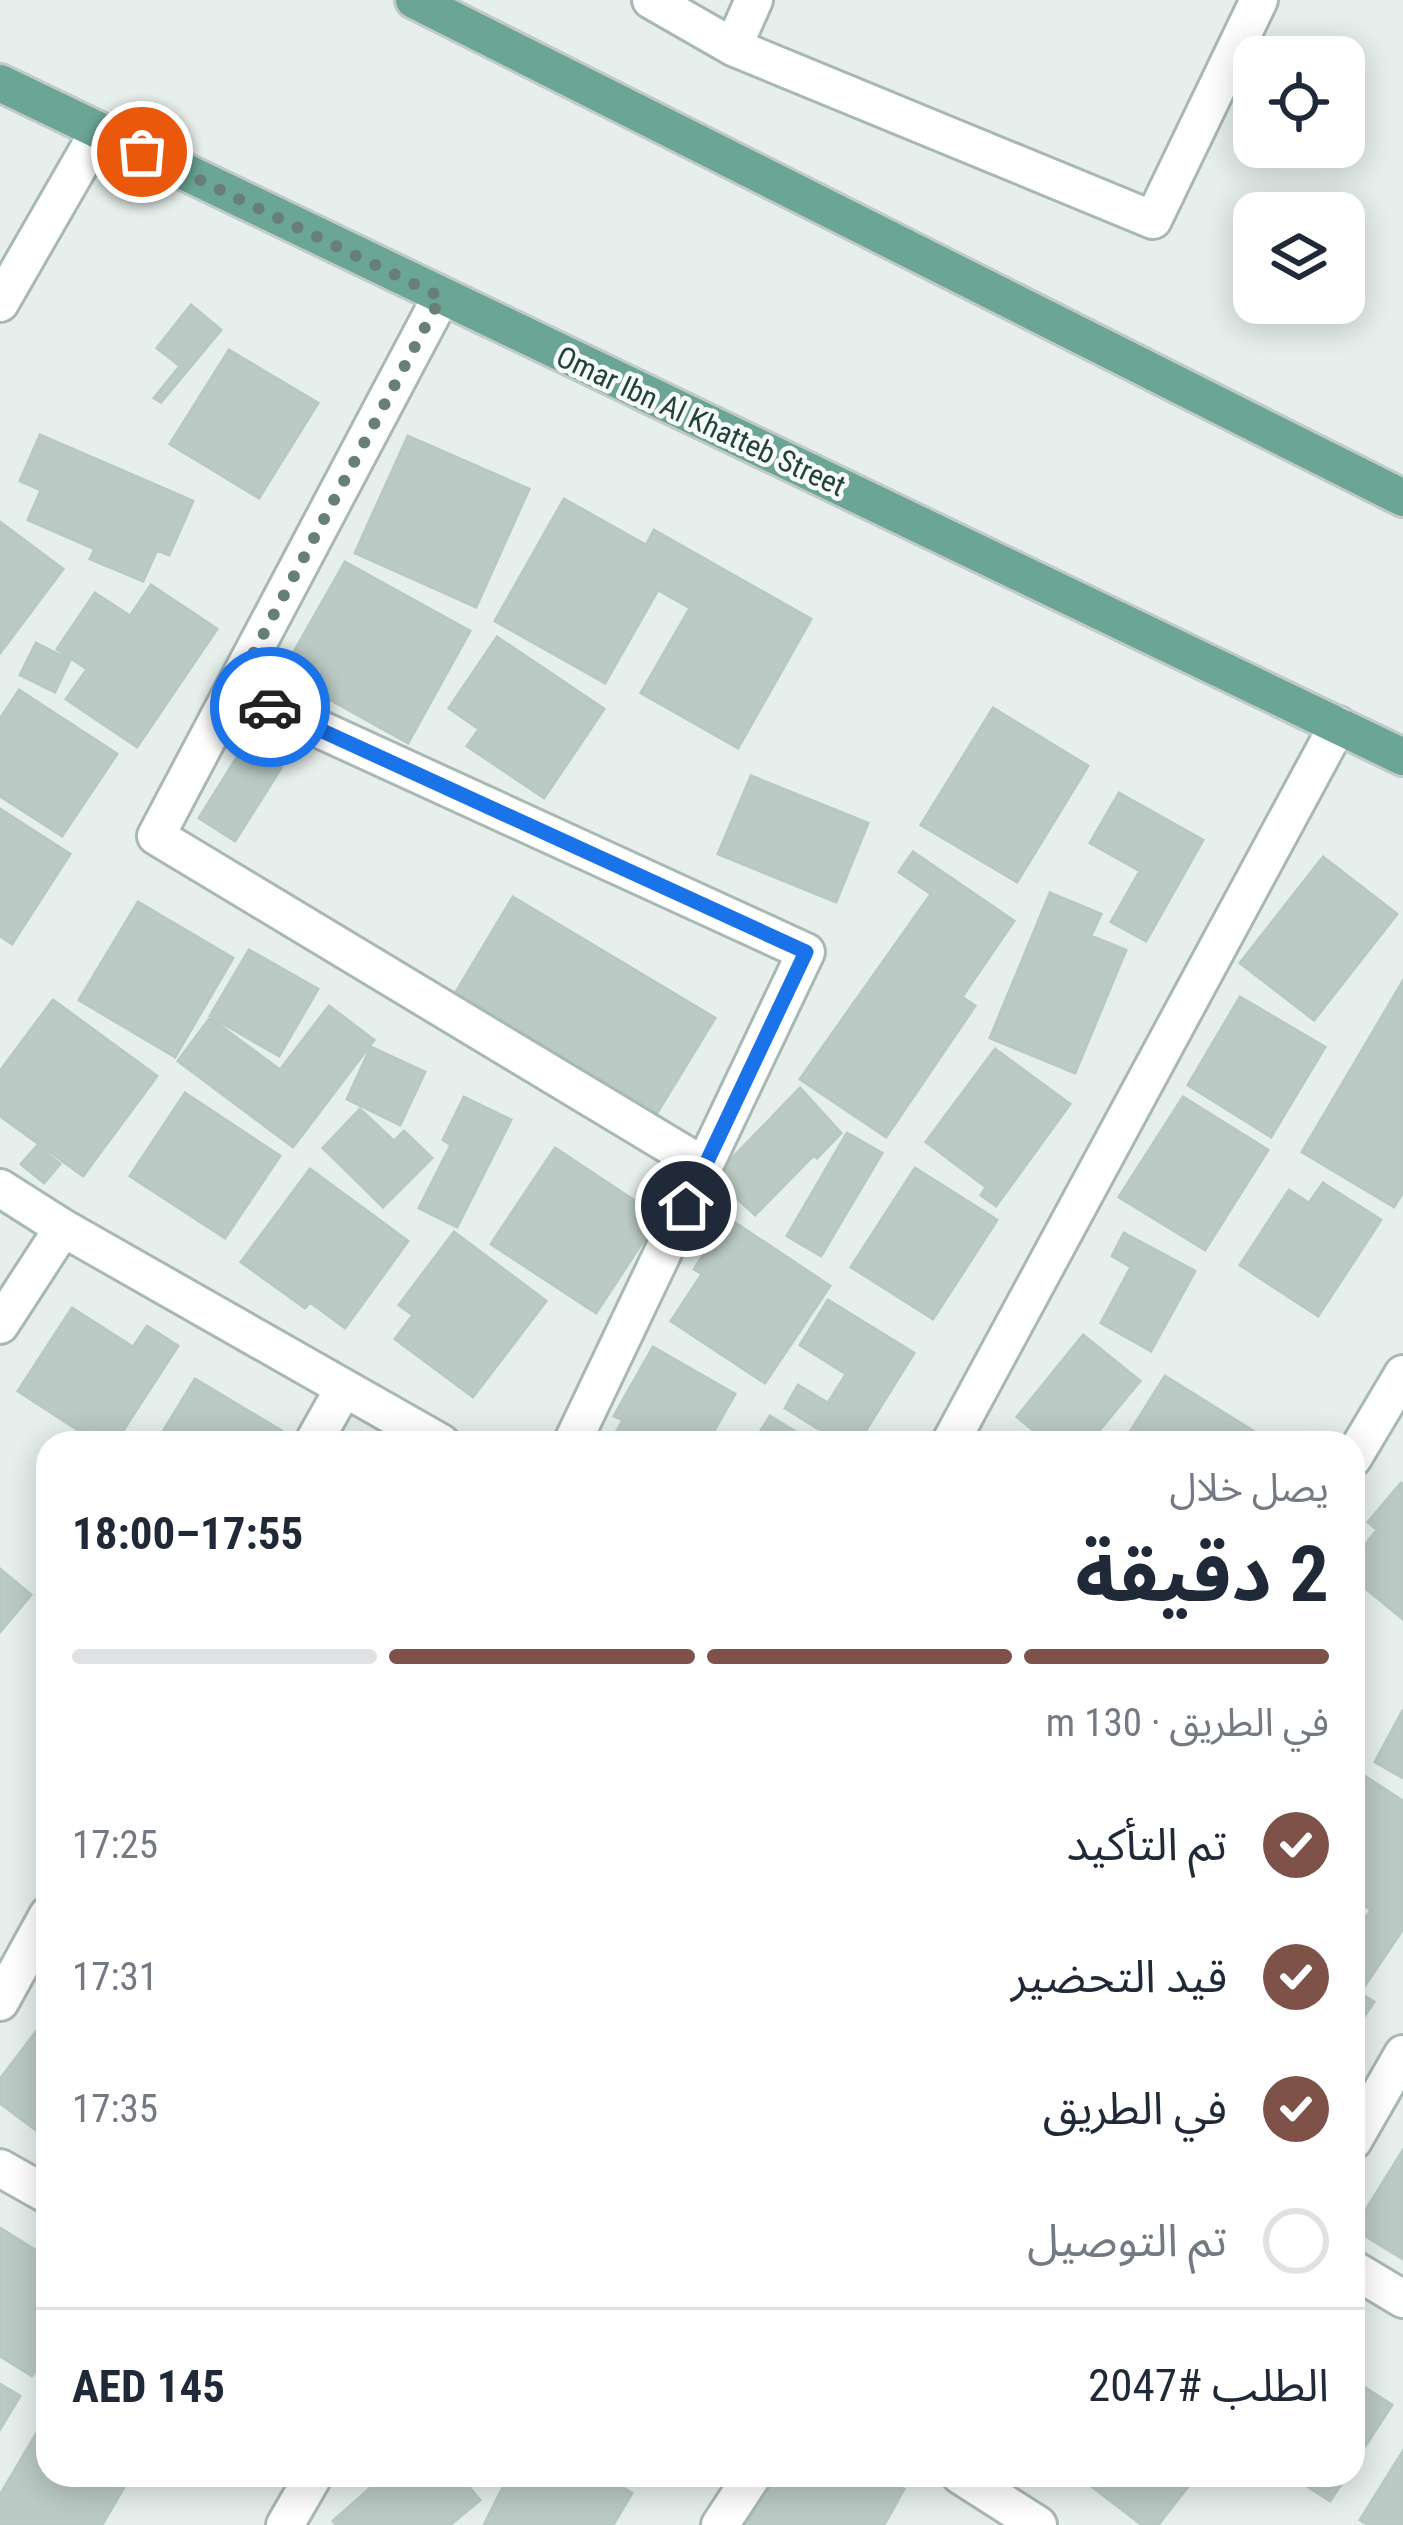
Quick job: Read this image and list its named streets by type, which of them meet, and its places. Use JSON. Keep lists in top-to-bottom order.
{
  "streets": {
    "main road": ["Omar Ibn Al Khatteb Street"]
  },
  "page": {
    "heading": ["2 دقيقة", "يصل خلال", "17:55–18:00"],
    "panel": ["الطلب #2047", "AED 145"],
    "bar": "في الطريق · 130 m",
    "list": [
      ["تم التأكيد", "17:25"],
      ["قيد التحضير", "17:31"],
      ["في الطريق", "17:35"],
      "تم التوصيل"
    ]
  }
}
